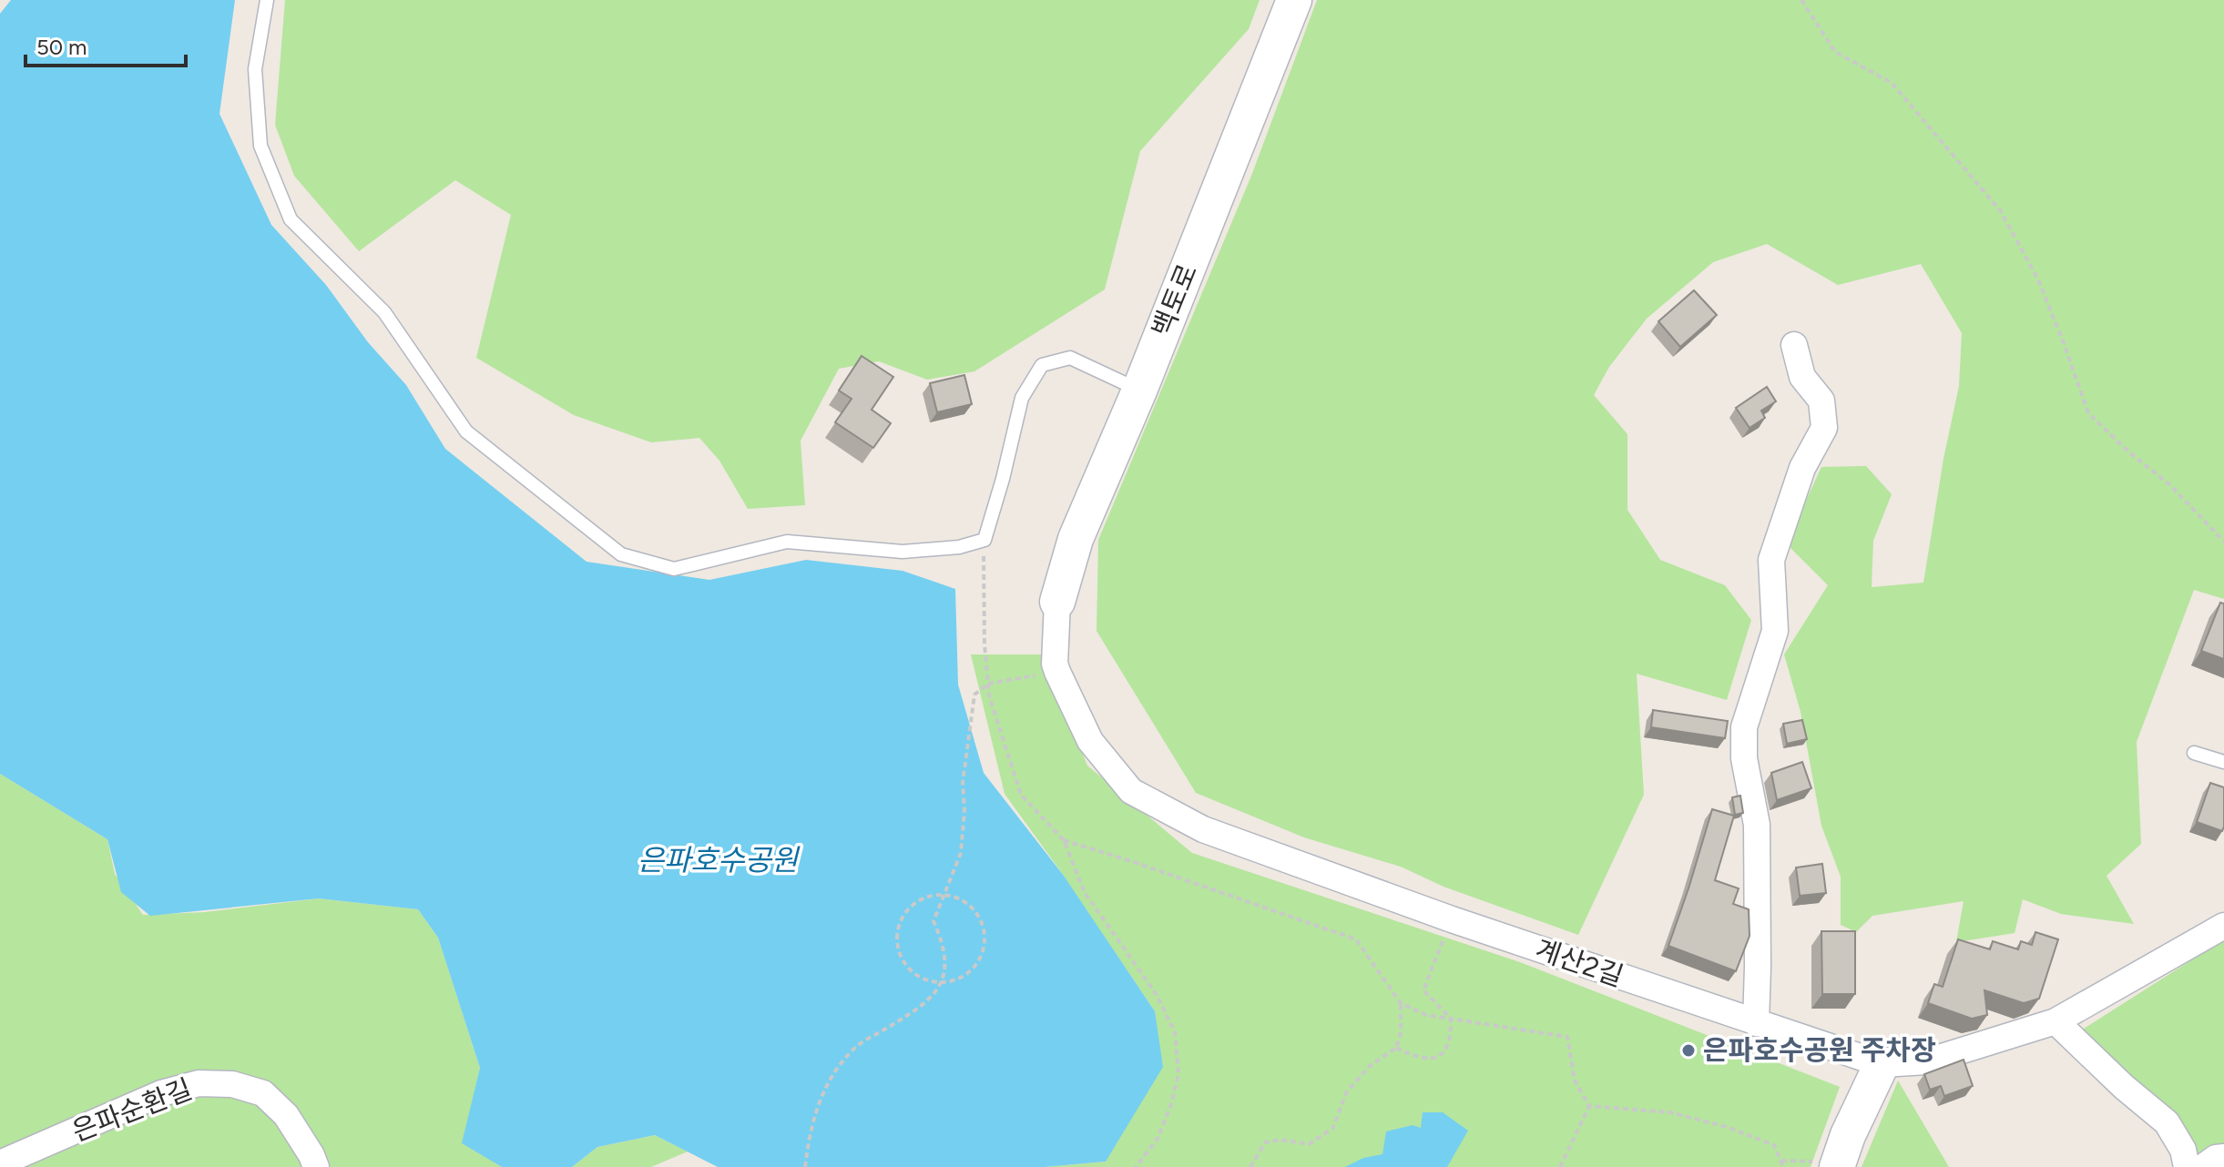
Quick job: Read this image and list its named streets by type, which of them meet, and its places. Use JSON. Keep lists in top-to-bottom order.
{
  "streets": {
    "street": ["백토로", "계산2길", "은파순환길"]
  },
  "crossings": [
    ["백토로", "계산2길"]
  ],
  "water": ["은파호수공원"],
  "places": ["은파호수공원 주차장"],
  "scale_bar": "50 m"
}
